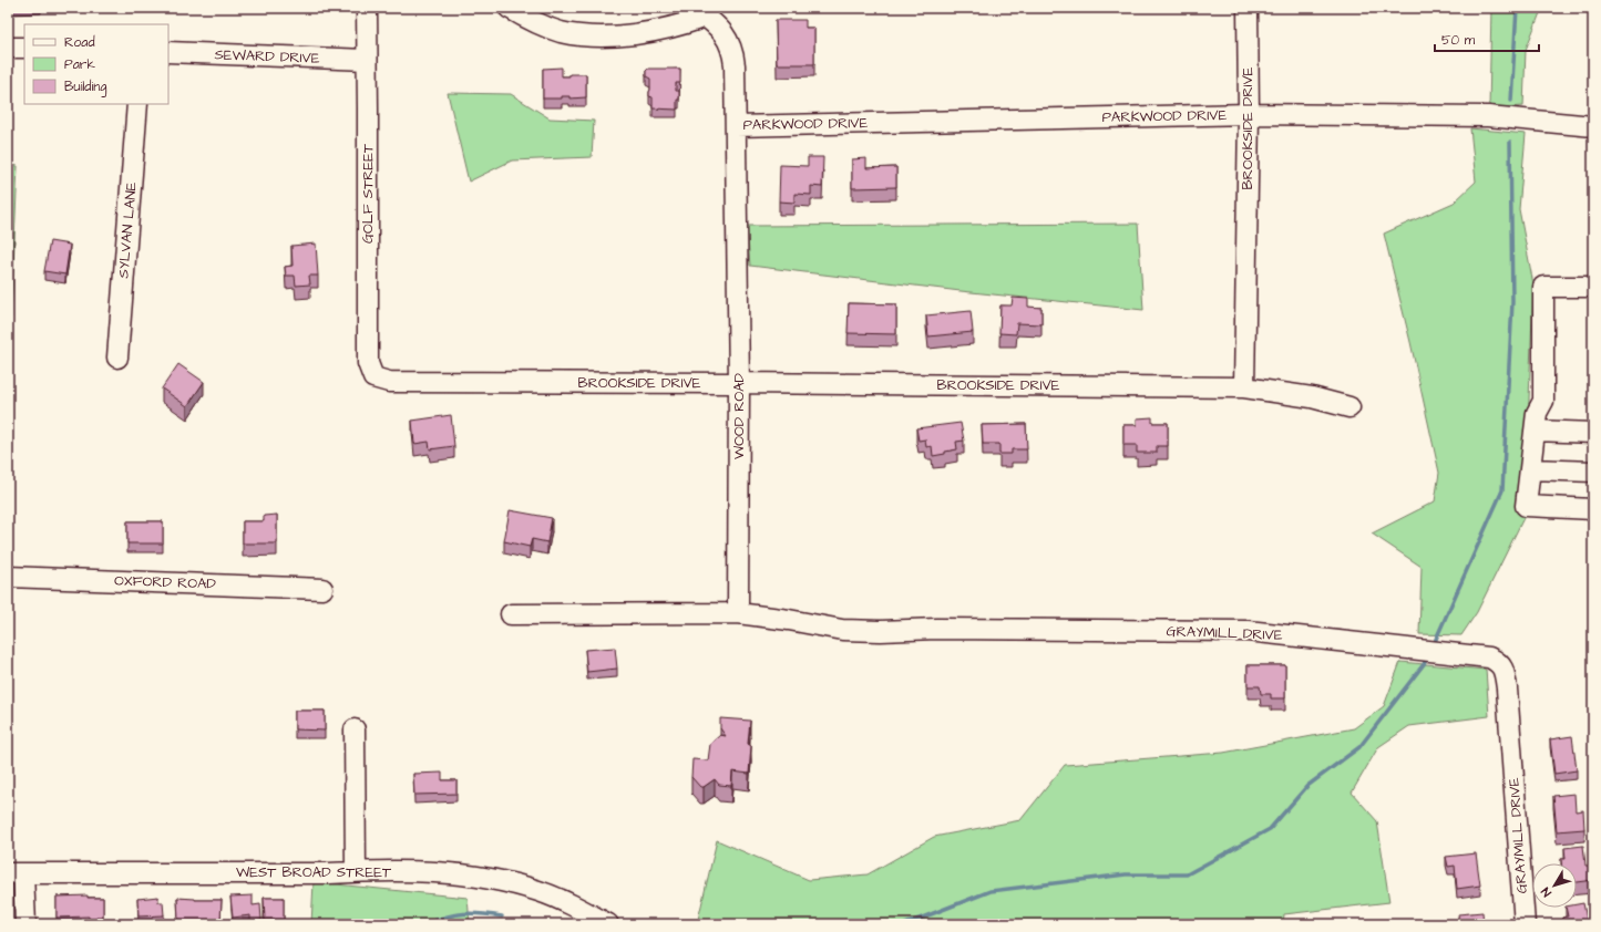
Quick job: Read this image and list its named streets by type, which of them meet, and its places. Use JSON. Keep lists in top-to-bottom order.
{
  "streets": {
    "street": [
      "SEWARD DRIVE",
      "PARKWOOD DRIVE",
      "BROOKSIDE DRIVE",
      "GOLF STREET",
      "SYLVAN LANE",
      "WOOD ROAD",
      "OXFORD ROAD",
      "GRAYMILL DRIVE",
      "WEST BROAD STREET"
    ]
  },
  "crossings": [
    ["SEWARD DRIVE", "GOLF STREET"],
    ["PARKWOOD DRIVE", "BROOKSIDE DRIVE"],
    ["PARKWOOD DRIVE", "WOOD ROAD"],
    ["BROOKSIDE DRIVE", "GOLF STREET"],
    ["BROOKSIDE DRIVE", "WOOD ROAD"],
    ["WOOD ROAD", "GRAYMILL DRIVE"]
  ],
  "legend": ["Road", "Park", "Building"],
  "scale_bar": "50 m",
  "north": "bottom left"
}
